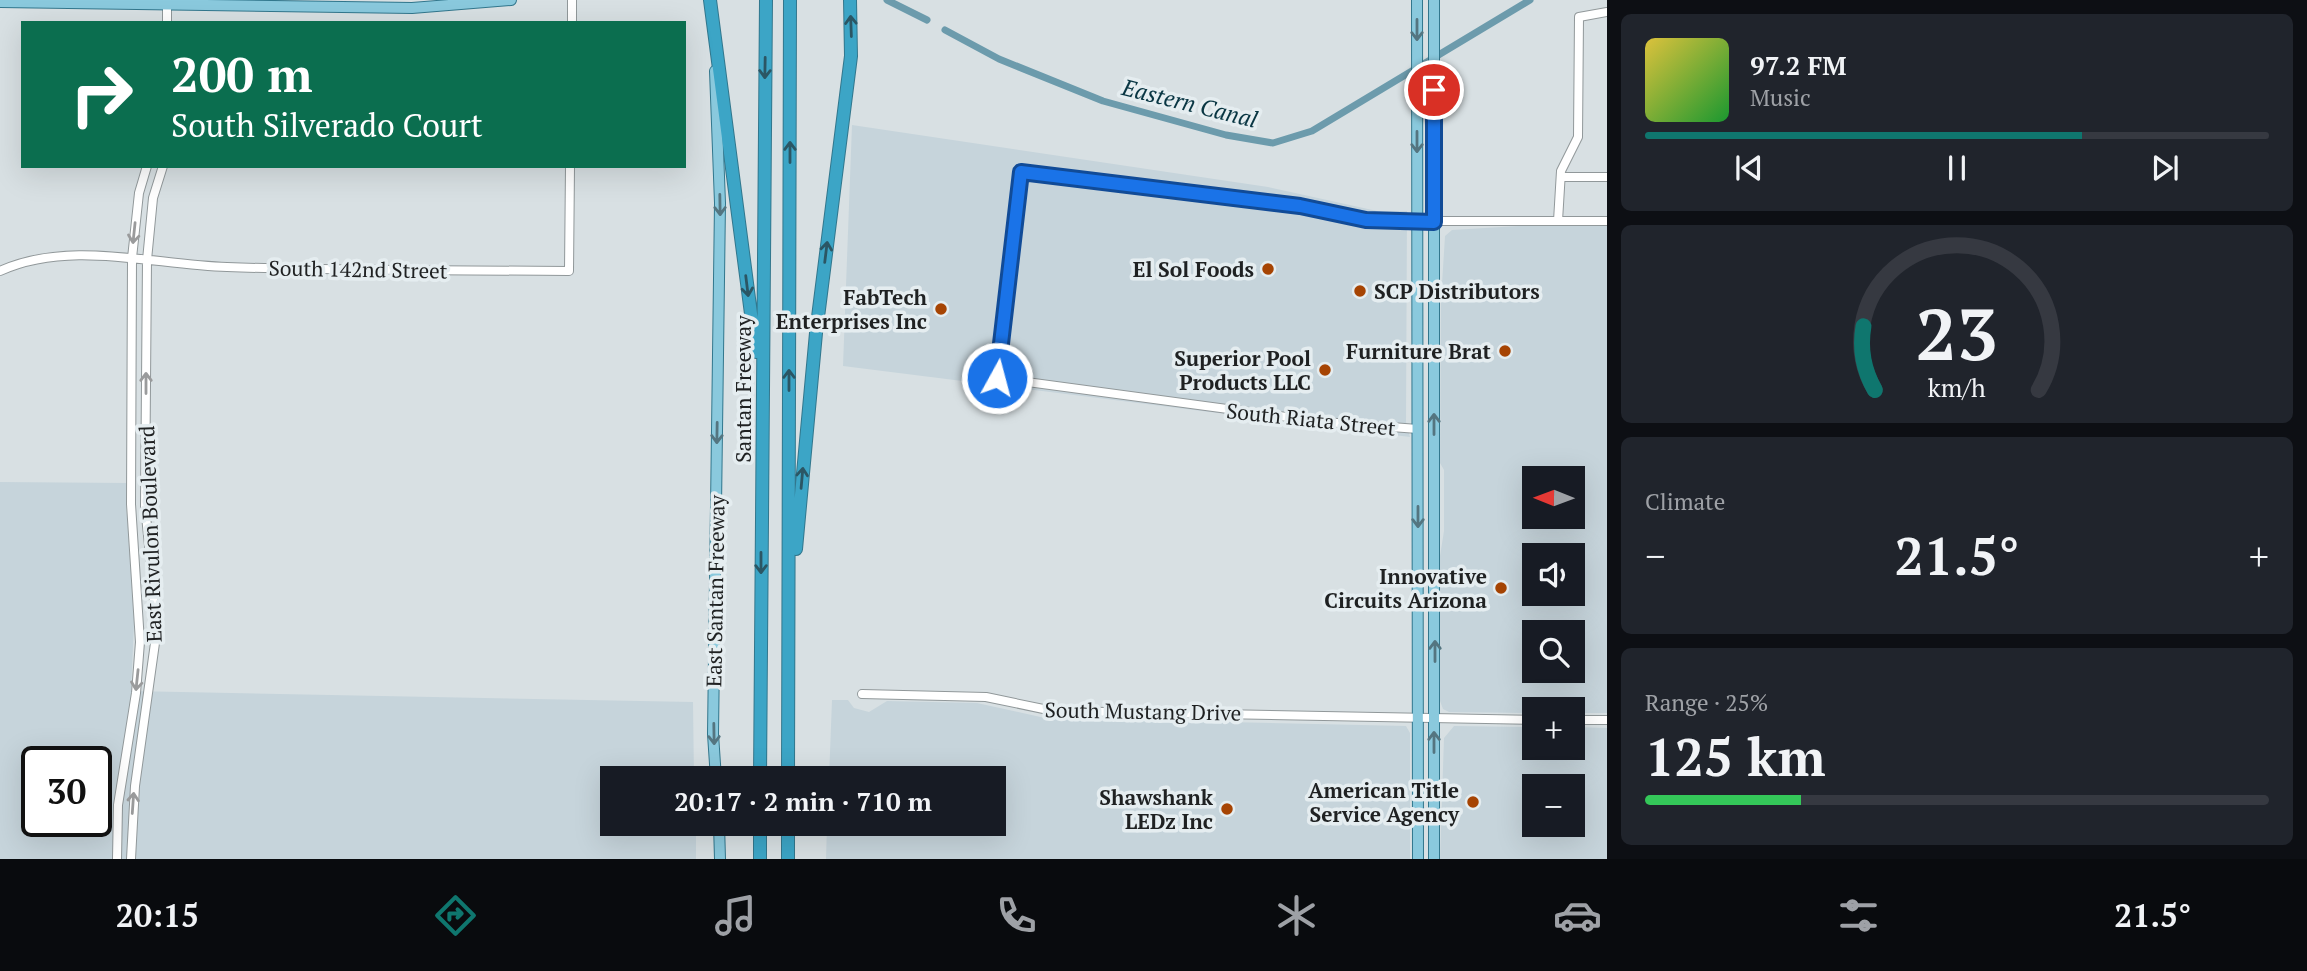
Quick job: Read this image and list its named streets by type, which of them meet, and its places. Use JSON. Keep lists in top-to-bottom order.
{
  "streets": {
    "highway": ["Santan Freeway"],
    "main road": ["East Santan Freeway"],
    "street": [
      "South 142nd Street",
      "South Riata Street",
      "East Rivulon Boulevard",
      "South Mustang Drive"
    ]
  },
  "crossings": [
    ["South 142nd Street", "East Rivulon Boulevard"]
  ],
  "one_way": ["East Santan Freeway"],
  "water": ["Eastern Canal"],
  "places": [
    "El Sol Foods",
    "SCP Distributors",
    "FabTech Enterprises Inc",
    "Furniture Brat",
    "Superior Pool Products LLC",
    "Innovative Circuits Arizona",
    "American Title Service Agency",
    "Shawshank LEDz Inc"
  ],
  "north": "left",
  "page": {
    "turn": ["200 m", "South Silverado Court"],
    "song": ["97.2 FM", "Music"],
    "tile": [
      "Climate",
      ["Range · 25%", "125 km"]
    ],
    "map_buttons": ["+", "−"],
    "heat": ["−", "21.5°", "+"],
    "limit": "30",
    "trip": "20:17 · 2 min · 710 m",
    "tabs": ["20:15", "21.5°"],
    "gauge": ["23", "km/h"]
  }
}
